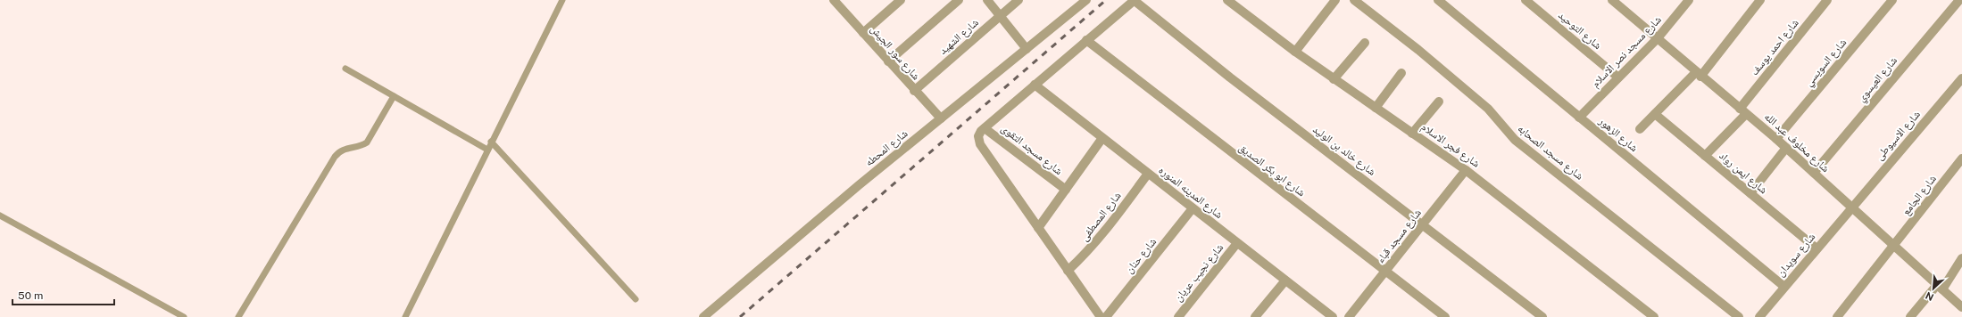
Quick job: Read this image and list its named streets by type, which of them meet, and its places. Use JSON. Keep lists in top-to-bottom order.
{
  "streets": {
    "street": [
      "شارع التوحيد",
      "شارع الشهيد",
      "شارع احمد يوسف",
      "شارع مسجد نصر الاسلام",
      "شارع سور الجيش",
      "شارع السويسي",
      "شارع العيسوي",
      "شارع الزهور",
      "شارع الاسيوطى",
      "شارع مخلوف عبد الله",
      "شارع فجر الاسلام",
      "شارع المحطه",
      "شارع مسجد التقوى",
      "شارع خالد بن الوليد",
      "شارع مسجد الصحابه",
      "شارع ابو بكر الصديق",
      "شارع ايمن رواد",
      "شارع المدينه المنوره",
      "شارع الجامع",
      "شارع المصطفى",
      "شارع مسجد قباء",
      "شارع سويدان",
      "شارع حنان",
      "شارع نجيب عريان"
    ]
  },
  "crossings": [
    ["شارع التوحيد", "شارع مسجد نصر الاسلام"],
    ["شارع الشهيد", "شارع سور الجيش"],
    ["شارع احمد يوسف", "شارع مخلوف عبد الله"],
    ["شارع احمد يوسف", "شارع ايمن رواد"],
    ["شارع مسجد نصر الاسلام", "شارع الزهور"],
    ["شارع مسجد نصر الاسلام", "شارع مخلوف عبد الله"],
    ["شارع سور الجيش", "شارع المحطه"],
    ["شارع السويسي", "شارع مخلوف عبد الله"],
    ["شارع العيسوي", "شارع مخلوف عبد الله"],
    ["شارع الزهور", "شارع سويدان"],
    ["شارع الاسيوطى", "شارع مخلوف عبد الله"],
    ["شارع الاسيوطى", "شارع سويدان"],
    ["شارع مخلوف عبد الله", "شارع الجامع"],
    ["شارع مخلوف عبد الله", "شارع سويدان"],
    ["شارع فجر الاسلام", "شارع مسجد قباء"],
    ["شارع خالد بن الوليد", "شارع مسجد قباء"],
    ["شارع ابو بكر الصديق", "شارع مسجد قباء"],
    ["شارع ايمن رواد", "شارع سويدان"],
    ["شارع المدينه المنوره", "شارع المصطفى"],
    ["شارع المدينه المنوره", "شارع حنان"],
    ["شارع المدينه المنوره", "شارع نجيب عريان"]
  ],
  "scale_bar": "50 m",
  "north": "bottom left"
}
